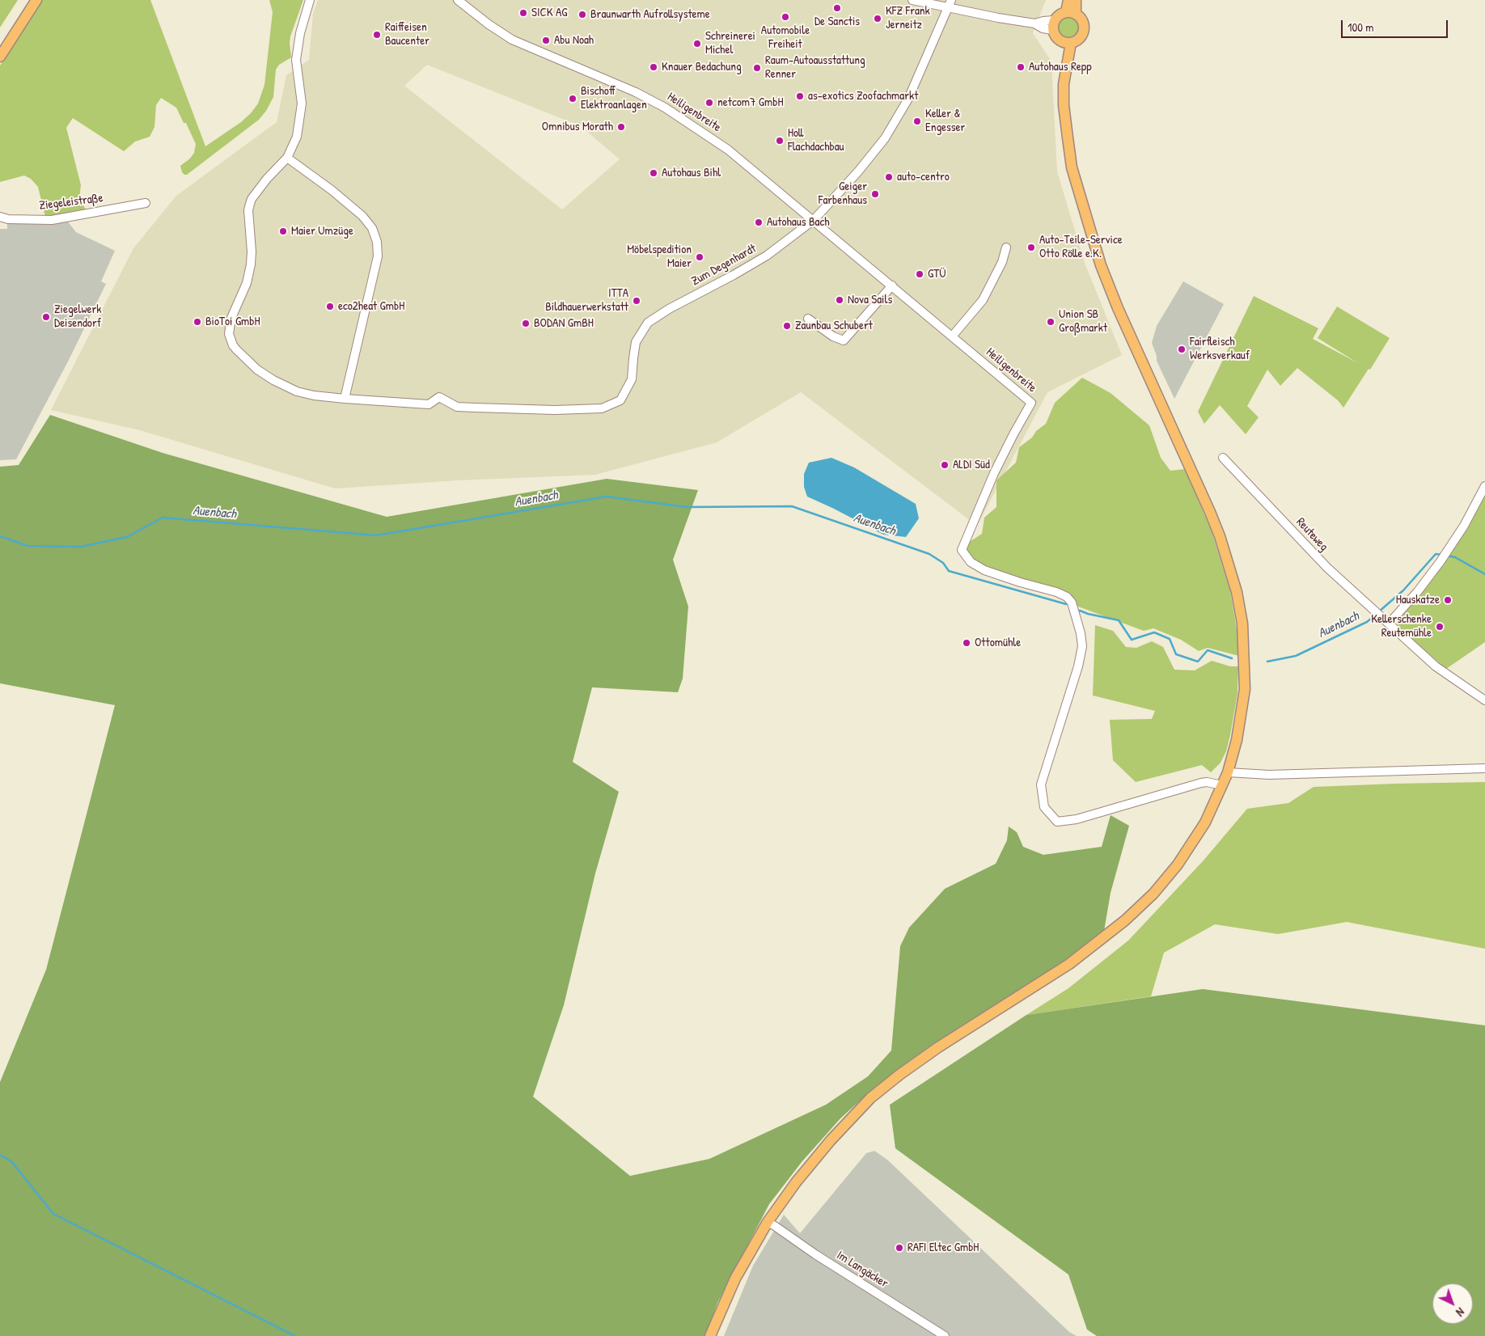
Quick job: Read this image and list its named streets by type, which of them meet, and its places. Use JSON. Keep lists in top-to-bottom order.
{
  "streets": {
    "street": [
      "Heiligenbreite",
      "Ziegeleistraße",
      "Zum Degenhardt",
      "Reuteweg",
      "Im Langäcker"
    ]
  },
  "crossings": [
    ["Heiligenbreite", "Zum Degenhardt"]
  ],
  "water": ["Auenbach"],
  "places": [
    "De Sanctis",
    "SICK AG",
    "Braunwarth Aufrollsysteme",
    "Automobile Freiheit",
    "KFZ Frank Jerneitz",
    "Raiffeisen Baucenter",
    "Abu Noah",
    "Schreinerei Michel",
    "Knauer Bedachung",
    "Autohaus Repp",
    "Raum-Autoausstattung Renner",
    "as-exotics Zoofachmarkt",
    "Bischoff Elektroanlagen",
    "netcom7 GmbH",
    "Keller & Engesser",
    "Omnibus Morath",
    "Holl Flachdachbau",
    "Autohaus Bihl",
    "auto-centro",
    "Geiger Farbenhaus",
    "Autohaus Bach",
    "Maier Umzüge",
    "Auto-Teile-Service Otto Rölle e.K.",
    "Möbelspedition Maier",
    "GTÜ",
    "Nova Sails",
    "ITTA Bildhauerwerkstatt",
    "eco2heat GmbH",
    "Ziegelwerk Deisendorf",
    "BioToi GmbH",
    "Union SB Großmarkt",
    "BODAN GmBH",
    "Zaunbau Schubert",
    "Fairfleisch Werksverkauf",
    "ALDI Süd",
    "Hauskatze",
    "Kellerschenke Reutemühle",
    "Ottomühle",
    "RAFI Eltec GmbH"
  ],
  "scale_bar": "100 m",
  "north": "bottom right"
}
